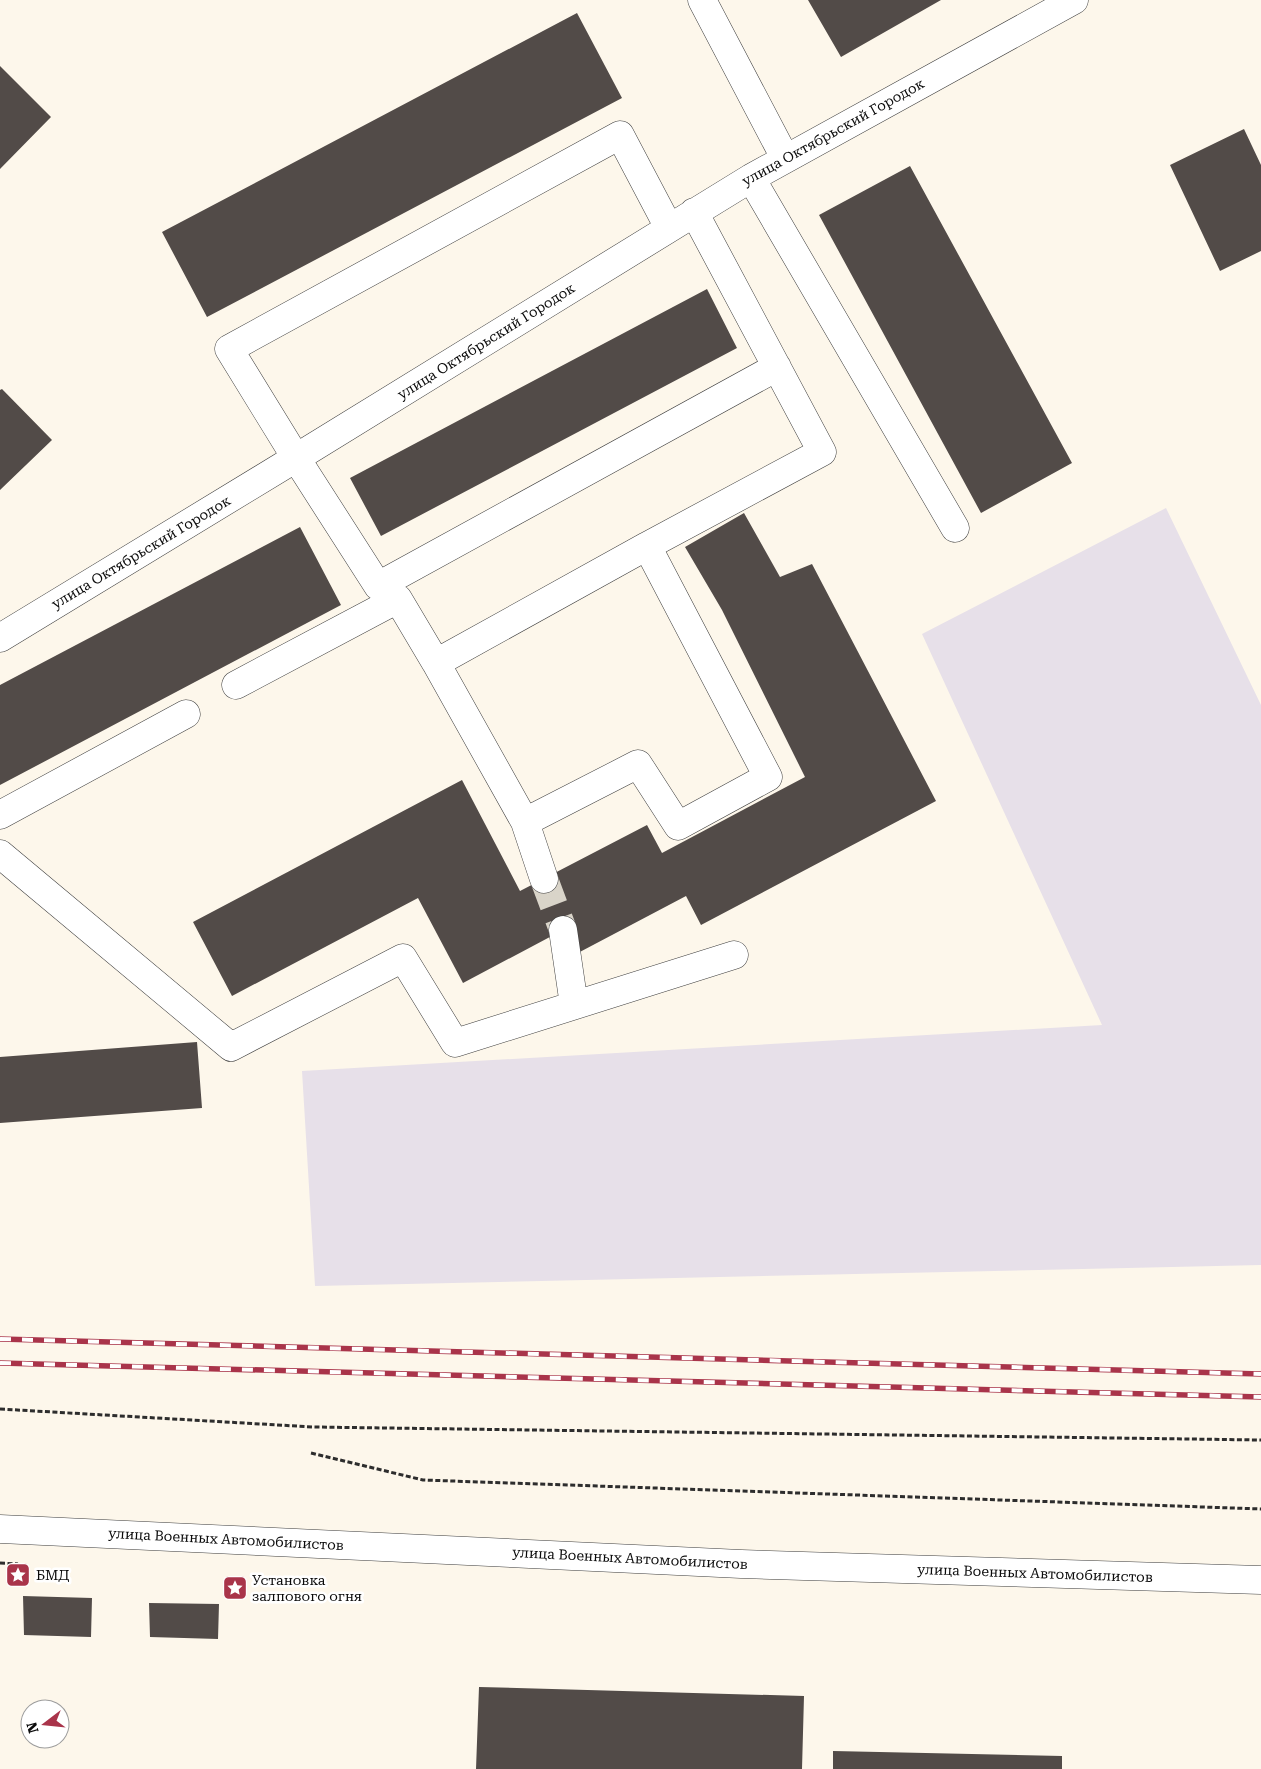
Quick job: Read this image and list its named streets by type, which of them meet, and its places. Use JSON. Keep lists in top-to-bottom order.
{
  "streets": {
    "street": ["улица Октябрьский Городок", "улица Военных Автомобилистов"]
  },
  "places": {
    "place": ["БМД", "Установка залпового огня"]
  },
  "north": "left"
}
